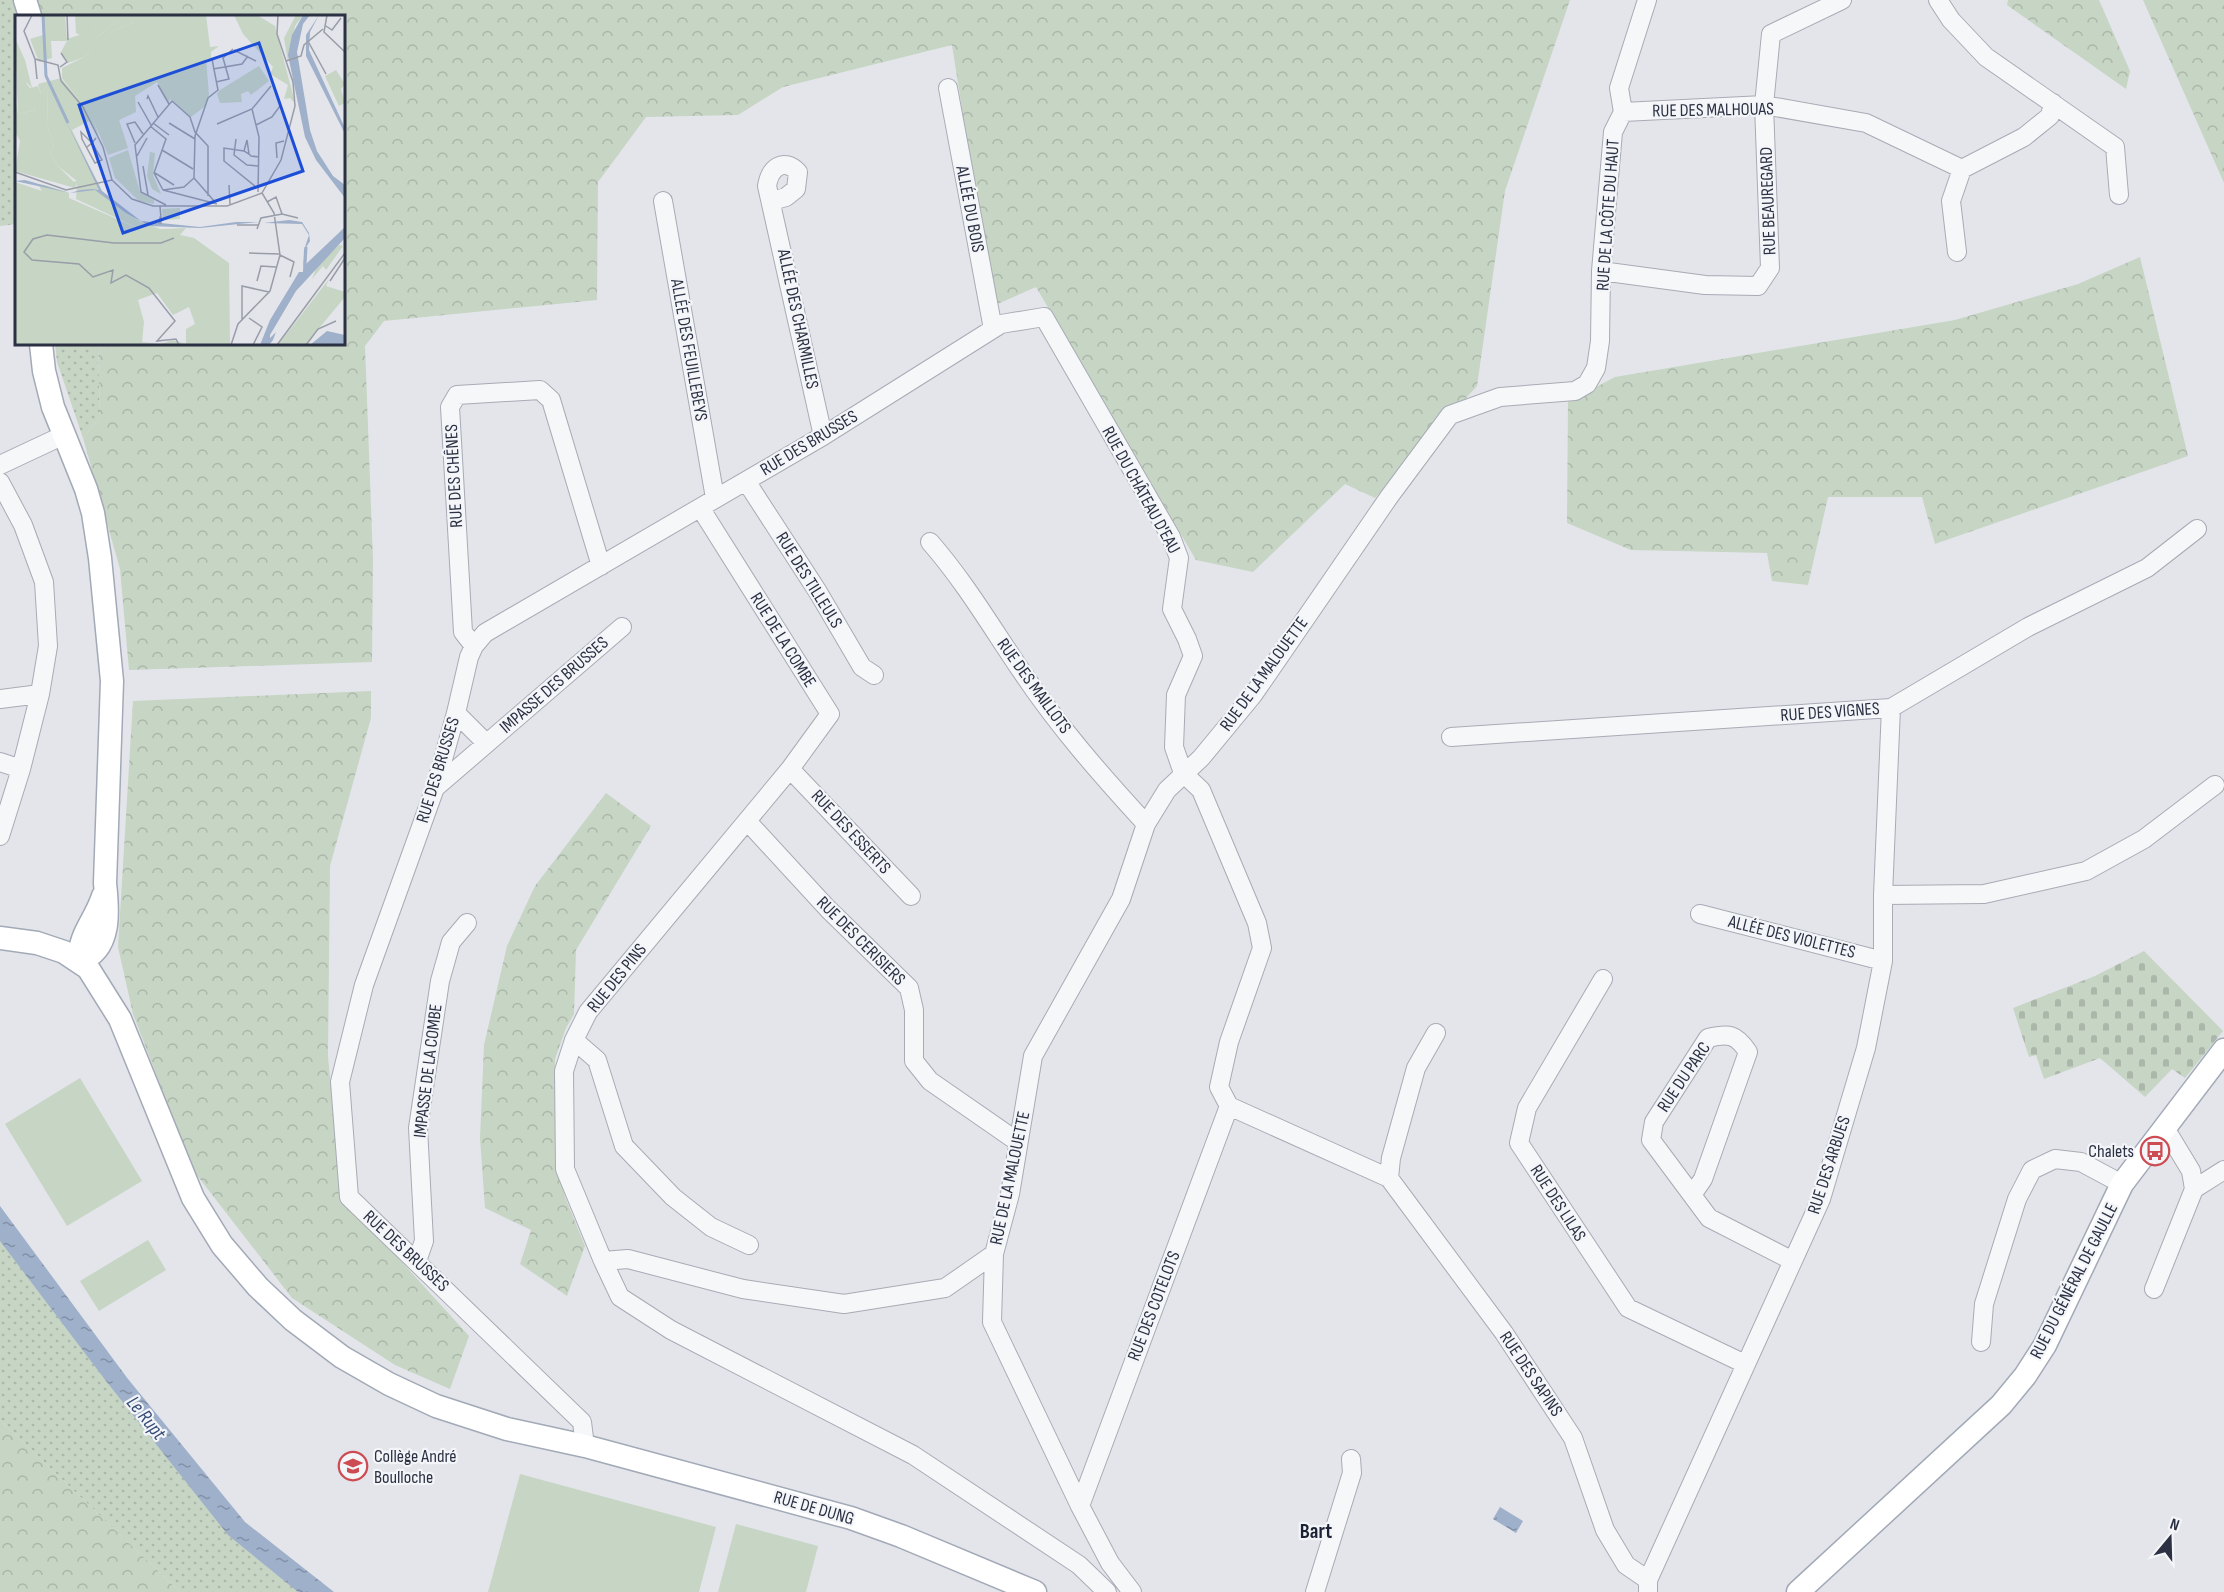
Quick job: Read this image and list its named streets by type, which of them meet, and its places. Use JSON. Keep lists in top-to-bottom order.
{
  "streets": {
    "main road": ["RUE DU GÉNÉRAL DE GAULLE", "RUE DE DUNG"],
    "street": [
      "RUE DES MALHOUAS",
      "RUE BEAUREGARD",
      "ALLÉE DU BOIS",
      "RUE DE LA CÔTE DU HAUT",
      "ALLÉE DES CHARMILLES",
      "ALLÉE DES FEUILLEBEYS",
      "RUE DES BRUSSES",
      "RUE DES CHÊNES",
      "RUE DU CHÂTEAU D'EAU",
      "RUE DES TILLEULS",
      "RUE DE LA COMBE",
      "RUE DE LA MALOUETTE",
      "IMPASSE DES BRUSSES",
      "RUE DES MAILLOTS",
      "RUE DES VIGNES",
      "RUE DES ESSERTS",
      "ALLÉE DES VIOLETTES",
      "RUE DES CERISIERS",
      "RUE DES PINS",
      "IMPASSE DE LA COMBE",
      "RUE DU PARC",
      "RUE DES ARBUES",
      "RUE DES LILAS",
      "RUE DES COTELOTS",
      "RUE DES SAPINS"
    ]
  },
  "crossings": [
    ["RUE DES MALHOUAS", "RUE BEAUREGARD"],
    ["RUE DES MALHOUAS", "RUE DE LA CÔTE DU HAUT"],
    ["RUE BEAUREGARD", "RUE DE LA CÔTE DU HAUT"],
    ["ALLÉE DU BOIS", "RUE DES BRUSSES"],
    ["RUE DE LA CÔTE DU HAUT", "RUE DE LA MALOUETTE"],
    ["ALLÉE DES CHARMILLES", "RUE DES BRUSSES"],
    ["ALLÉE DES FEUILLEBEYS", "RUE DES BRUSSES"],
    ["ALLÉE DES FEUILLEBEYS", "RUE DE LA COMBE"],
    ["RUE DES BRUSSES", "RUE DES CHÊNES"],
    ["RUE DES BRUSSES", "RUE DU CHÂTEAU D'EAU"],
    ["RUE DES BRUSSES", "RUE DES TILLEULS"],
    ["RUE DES BRUSSES", "RUE DE LA COMBE"],
    ["RUE DES BRUSSES", "IMPASSE DES BRUSSES"],
    ["RUE DES BRUSSES", "IMPASSE DE LA COMBE"],
    ["RUE DES BRUSSES", "RUE DE DUNG"],
    ["RUE DU CHÂTEAU D'EAU", "RUE DE LA MALOUETTE"],
    ["RUE DU CHÂTEAU D'EAU", "RUE DES COTELOTS"],
    ["RUE DU CHÂTEAU D'EAU", "RUE DES SAPINS"],
    ["RUE DE LA COMBE", "RUE DES ESSERTS"],
    ["RUE DE LA COMBE", "RUE DES PINS"],
    ["RUE DE LA MALOUETTE", "RUE DES MAILLOTS"],
    ["RUE DE LA MALOUETTE", "RUE DES CERISIERS"],
    ["RUE DE LA MALOUETTE", "RUE DES PINS"],
    ["RUE DES VIGNES", "RUE DES ARBUES"],
    ["RUE DES ESSERTS", "RUE DES PINS"],
    ["ALLÉE DES VIOLETTES", "RUE DES ARBUES"],
    ["RUE DES CERISIERS", "RUE DES PINS"],
    ["RUE DU PARC", "RUE DES ARBUES"],
    ["RUE DES ARBUES", "RUE DES LILAS"],
    ["RUE DES ARBUES", "RUE DES SAPINS"],
    ["RUE DES COTELOTS", "RUE DES SAPINS"]
  ],
  "districts": ["Bart"],
  "water": ["Le Rupt"],
  "places": {
    "bus stop": ["Chalets"],
    "school or university": ["Collège André Boulloche"]
  },
  "north": "top"
}
